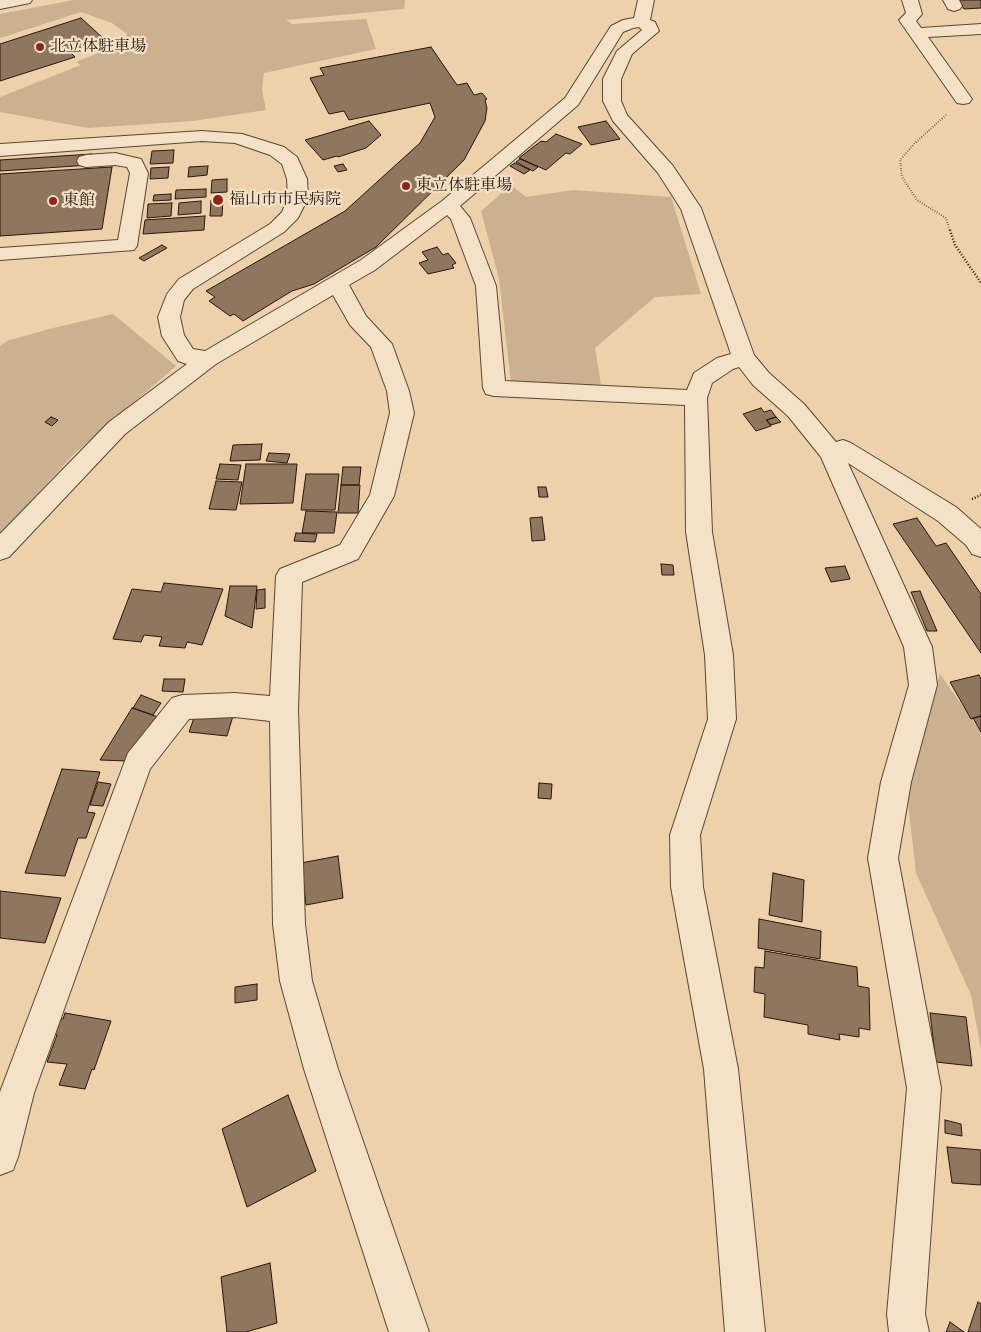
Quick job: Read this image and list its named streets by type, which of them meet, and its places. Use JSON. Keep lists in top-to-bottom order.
{
  "places": [
    "北立体駐車場",
    "東立体駐車場",
    "福山市市民病院",
    "東館"
  ]
}
